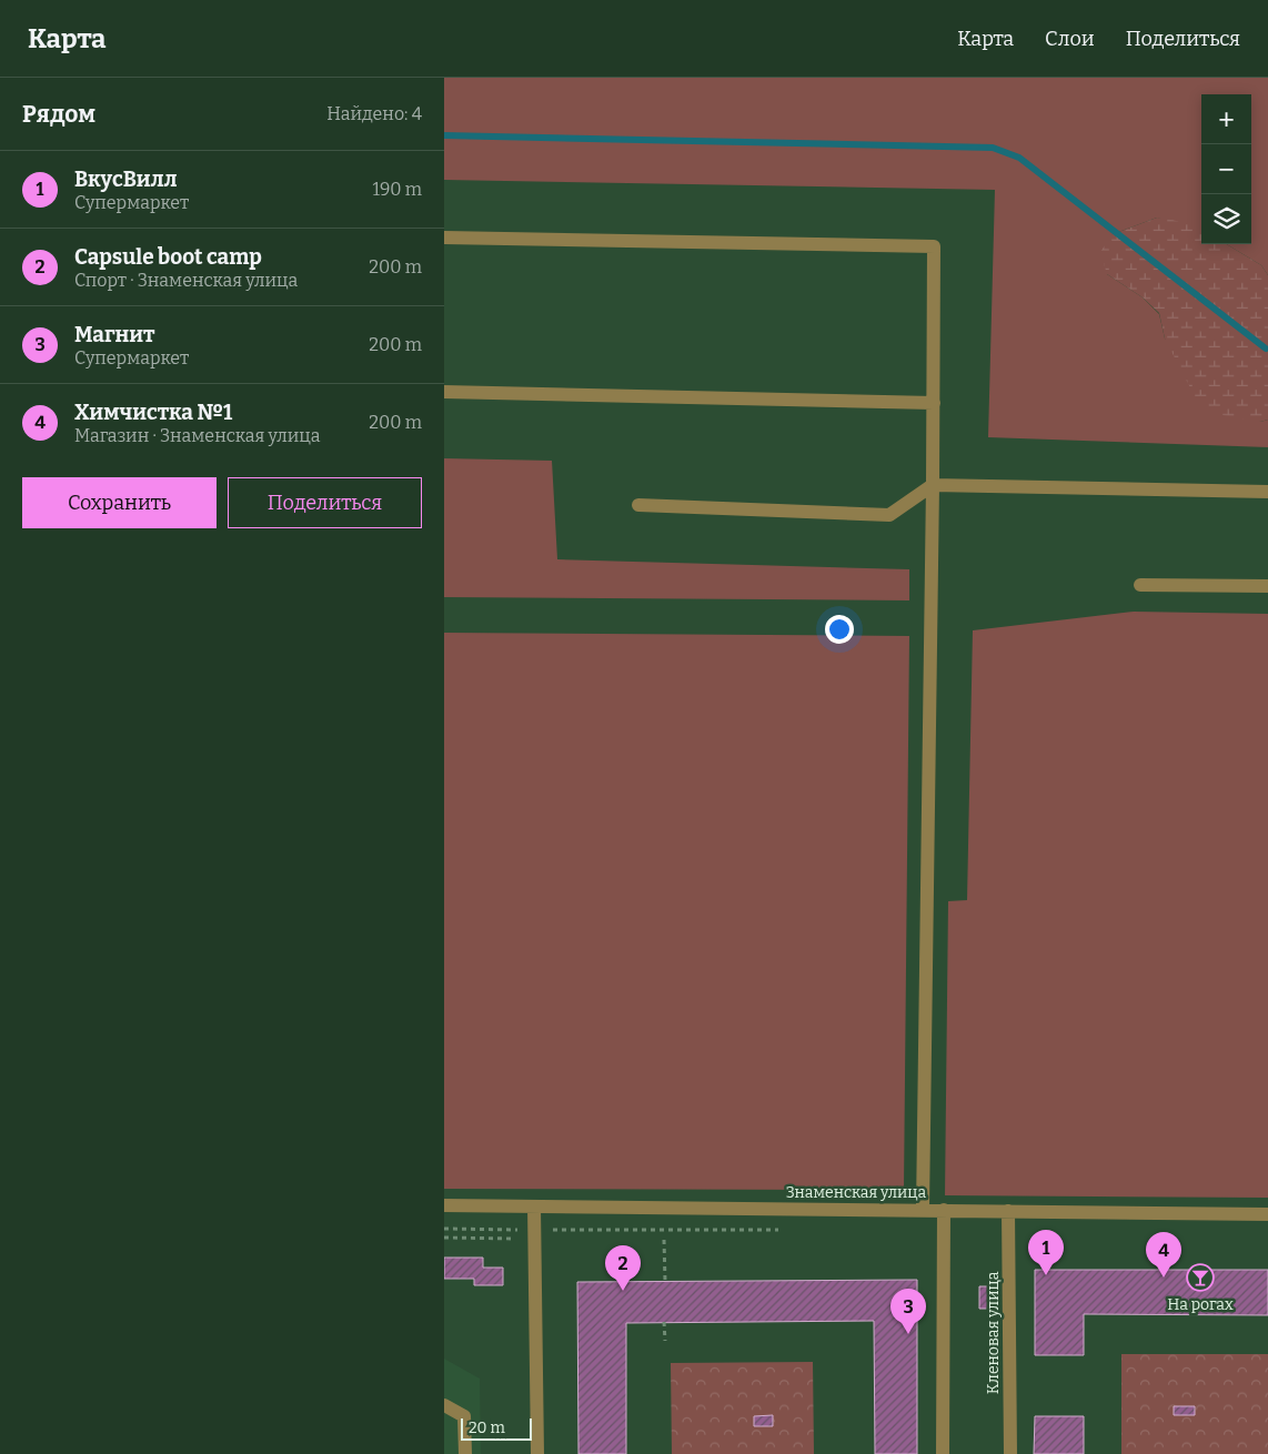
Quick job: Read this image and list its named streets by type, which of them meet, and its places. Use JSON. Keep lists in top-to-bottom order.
{
  "streets": {
    "street": ["Знаменская улица", "Кленовая улица"]
  },
  "crossings": [
    ["Знаменская улица", "Кленовая улица"]
  ],
  "places": {
    "bar": ["На рогах"]
  },
  "scale_bar": "20 m",
  "page": {
    "header": "Карта",
    "nav": ["Карта", "Слои", "Поделиться"],
    "heading": ["Рядом", "Найдено: 4"],
    "map_buttons": ["+", "−"],
    "list": [
      {
        "mark": "1",
        "name": "ВкусВилл",
        "note": "Супермаркет",
        "value": "190 m"
      },
      {
        "mark": "2",
        "name": "Capsule boot camp",
        "note": "Спорт · Знаменская улица",
        "value": "200 m"
      },
      {
        "mark": "3",
        "name": "Магнит",
        "note": "Супермаркет",
        "value": "200 m"
      },
      {
        "mark": "4",
        "name": "Химчистка №1",
        "note": "Магазин · Знаменская улица",
        "value": "200 m"
      }
    ],
    "buttons": ["Сохранить", "Поделиться"],
    "pins": [
      "1",
      "4",
      "2",
      "3"
    ],
    "scale": "20 m"
  }
}
